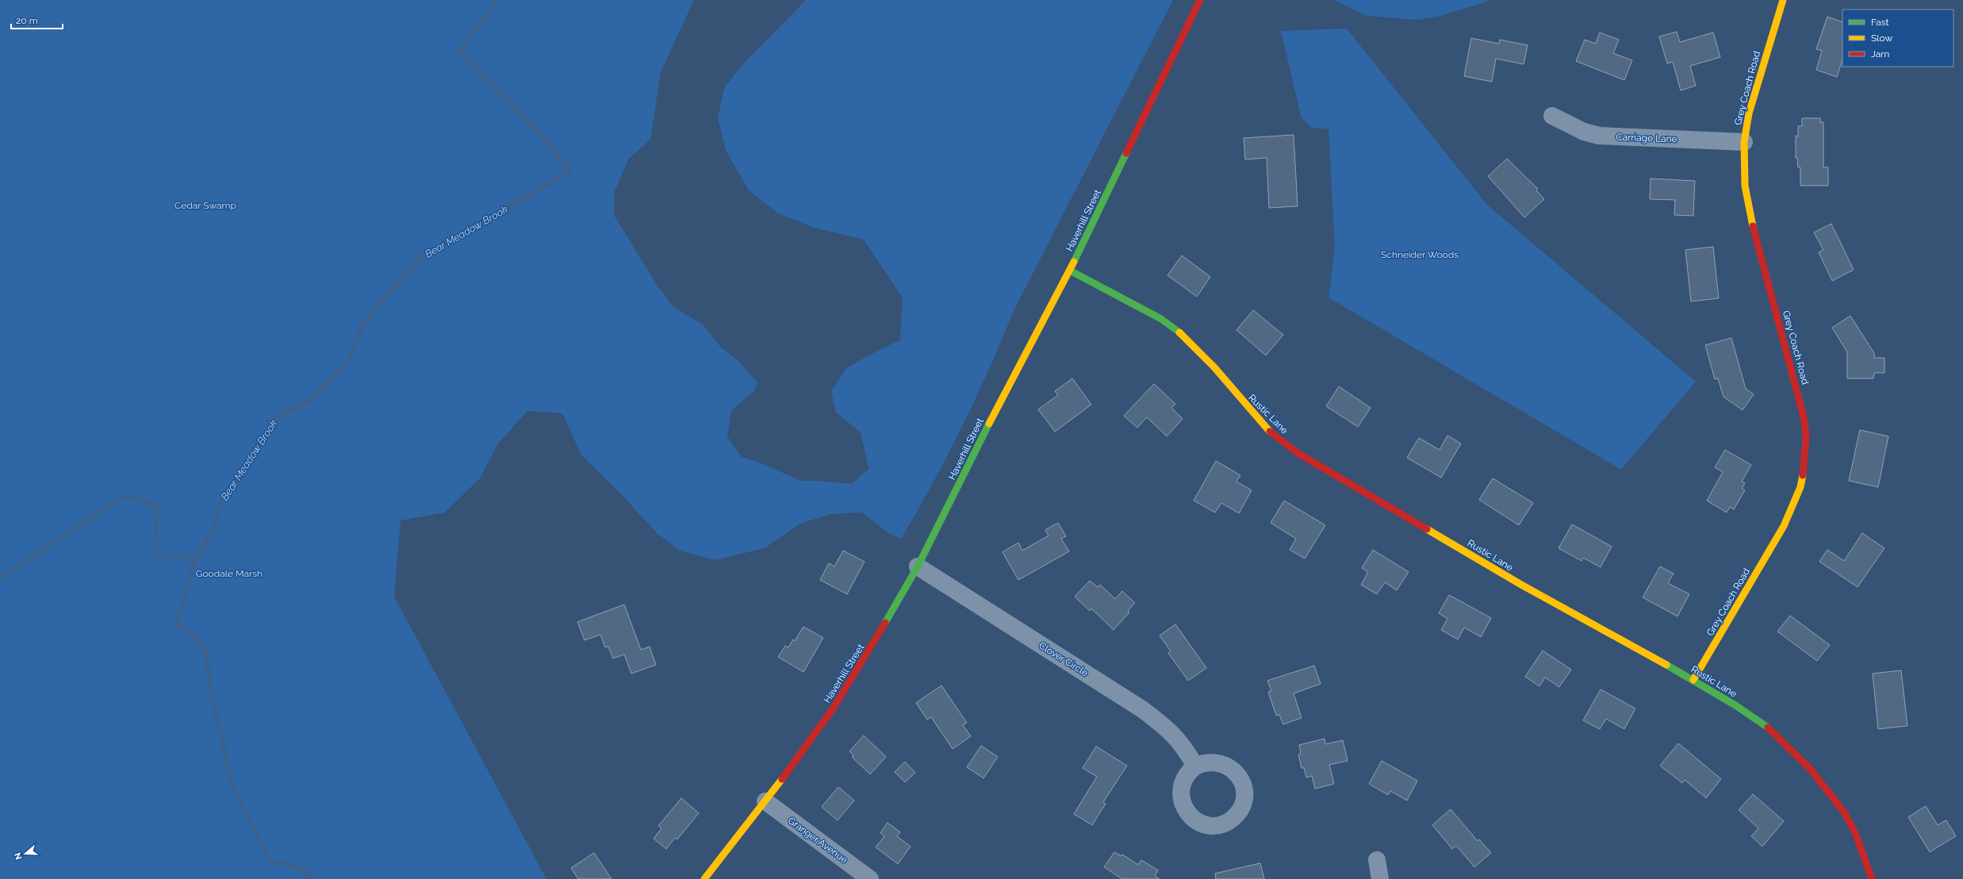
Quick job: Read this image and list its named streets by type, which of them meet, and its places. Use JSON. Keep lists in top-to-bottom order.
{
  "streets": {
    "street": [
      "Grey Coach Road",
      "Carriage Lane",
      "Haverhill Street",
      "Rustic Lane",
      "Clover Circle",
      "Granger Avenue"
    ]
  },
  "crossings": [
    ["Grey Coach Road", "Carriage Lane"],
    ["Grey Coach Road", "Rustic Lane"],
    ["Haverhill Street", "Rustic Lane"],
    ["Haverhill Street", "Clover Circle"],
    ["Haverhill Street", "Granger Avenue"]
  ],
  "water": ["Bear Meadow Brook"],
  "parks": ["Cedar Swamp", "Schneider Woods", "Goodale Marsh"],
  "legend": ["Fast", "Slow", "Jam"],
  "scale_bar": "20 m",
  "north": "left"
}
